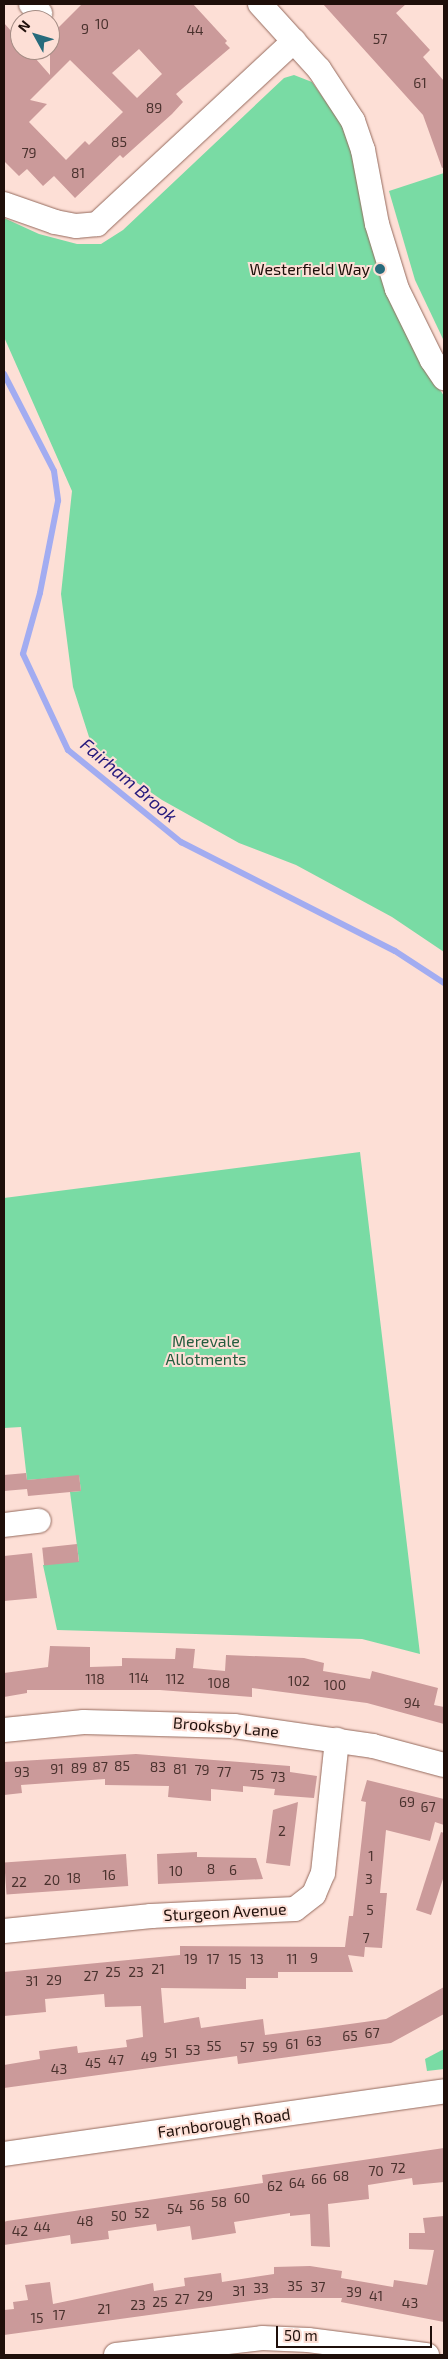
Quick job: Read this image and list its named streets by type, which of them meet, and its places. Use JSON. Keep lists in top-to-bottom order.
{
  "streets": {
    "street": ["Brooksby Lane", "Sturgeon Avenue", "Farnborough Road"]
  },
  "crossings": [
    ["Brooksby Lane", "Sturgeon Avenue"]
  ],
  "water": ["Fairham Brook"],
  "parks": ["Merevale Allotments"],
  "places": ["Westerfield Way"],
  "house_numbers": [
    "10",
    "9",
    "44",
    "57",
    "61",
    "89",
    "85",
    "79",
    "81",
    "114",
    "118",
    "112",
    "102",
    "108",
    "100",
    "94",
    "85",
    "87",
    "83",
    "89",
    "91",
    "81",
    "79",
    "93",
    "77",
    "75",
    "73",
    "69",
    "67",
    "2",
    "1",
    "8",
    "6",
    "10",
    "16",
    "18",
    "3",
    "20",
    "22",
    "5",
    "7",
    "9",
    "19",
    "17",
    "15",
    "13",
    "11",
    "21",
    "25",
    "23",
    "27",
    "29",
    "31",
    "67",
    "65",
    "63",
    "61",
    "55",
    "57",
    "59",
    "53",
    "51",
    "49",
    "47",
    "45",
    "43",
    "72",
    "70",
    "68",
    "66",
    "64",
    "62",
    "60",
    "58",
    "56",
    "54",
    "52",
    "50",
    "48",
    "44",
    "42",
    "35",
    "37",
    "33",
    "31",
    "39",
    "29",
    "41",
    "27",
    "25",
    "43",
    "23",
    "21",
    "17",
    "15"
  ],
  "scale_bar": "50 m",
  "north": "top left"
}
